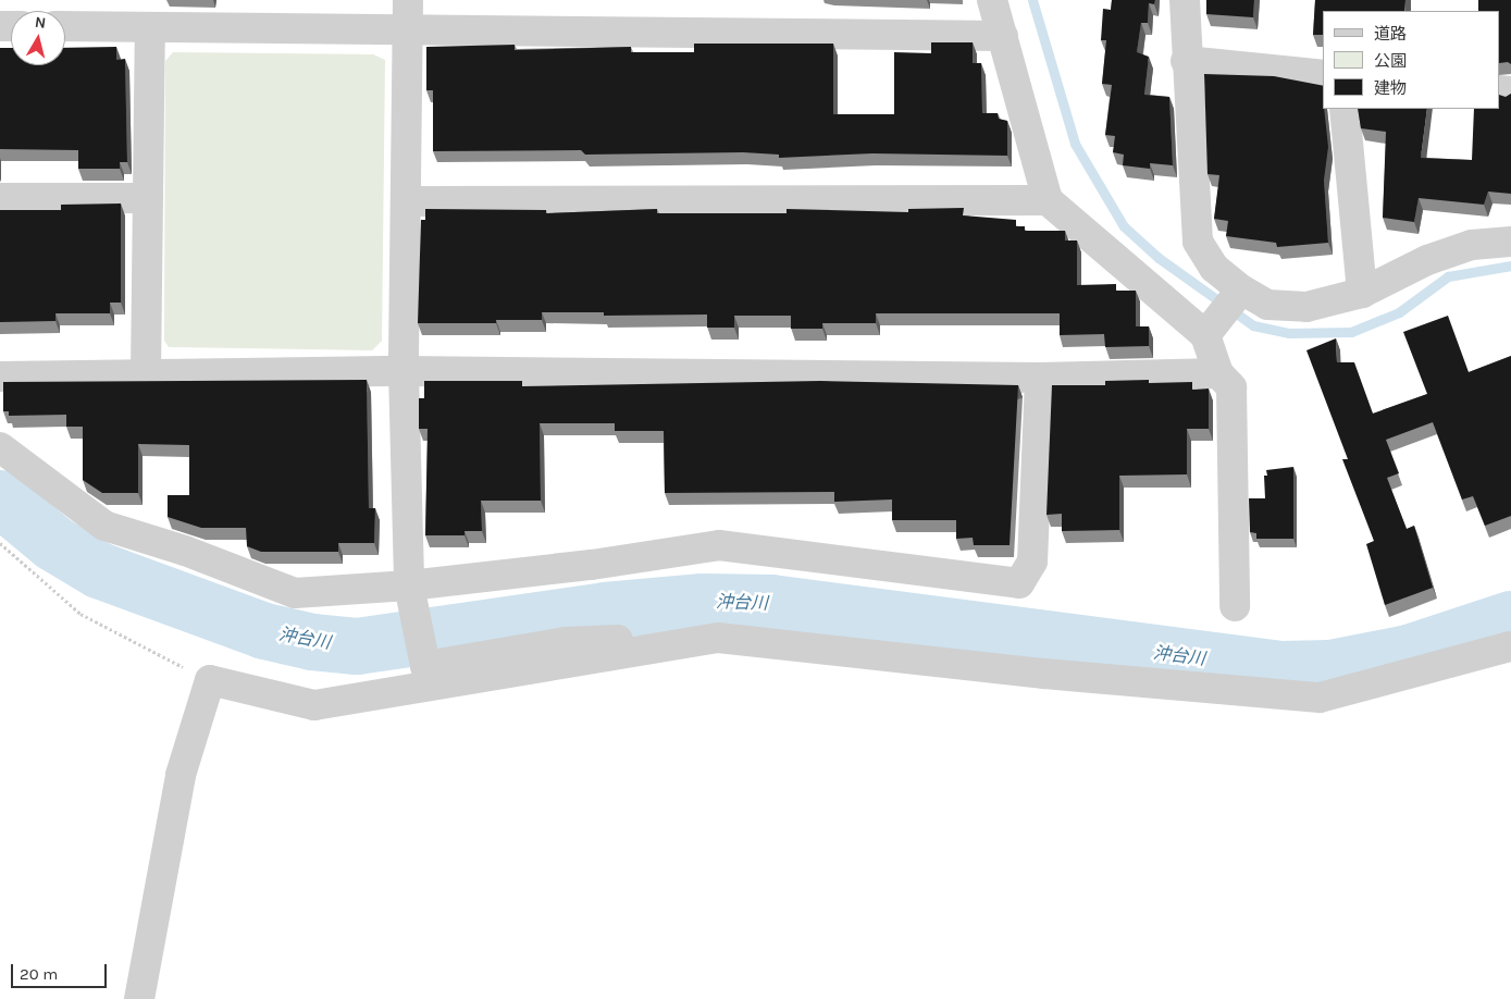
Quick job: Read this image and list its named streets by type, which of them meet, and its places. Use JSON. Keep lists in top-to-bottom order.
{
  "water": ["沖台川"],
  "legend": ["道路", "公園", "建物"],
  "scale_bar": "20 m",
  "north": "top"
}
